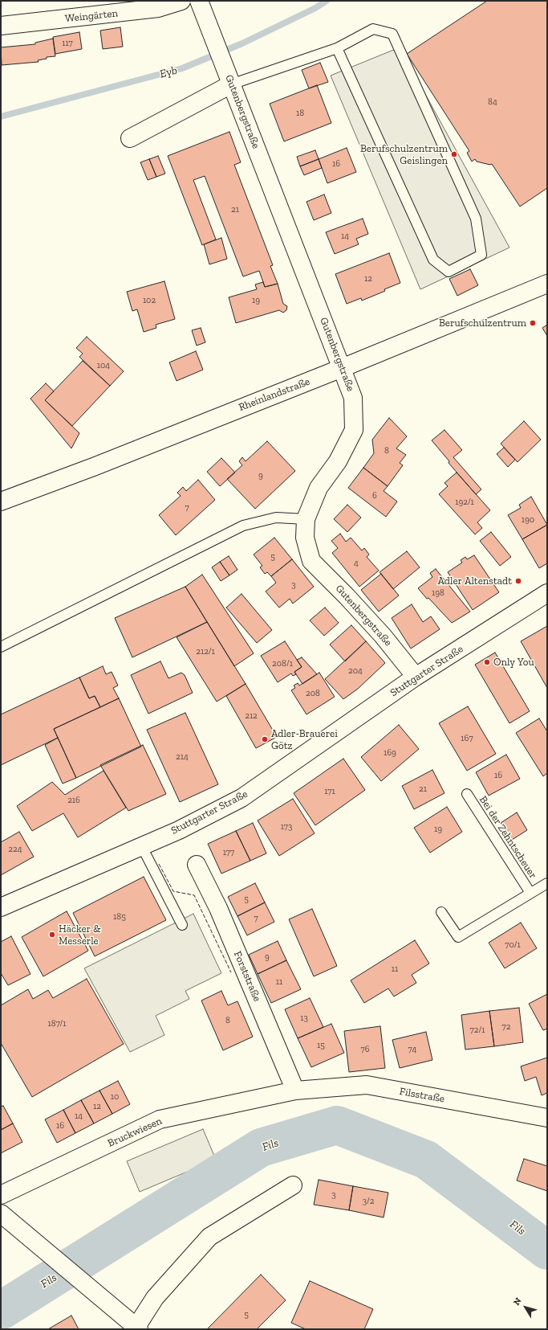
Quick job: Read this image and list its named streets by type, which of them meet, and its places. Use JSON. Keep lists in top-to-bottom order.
{
  "streets": {
    "street": [
      "Weingärten",
      "Gutenbergstraße",
      "Rheinlandstraße",
      "Stuttgarter Straße",
      "Forststraße",
      "Filsstraße",
      "Bruckwiesen"
    ],
    "lane": ["Bei der Zehntscheuer"]
  },
  "crossings": [
    ["Gutenbergstraße", "Rheinlandstraße"],
    ["Gutenbergstraße", "Stuttgarter Straße"],
    ["Forststraße", "Filsstraße"],
    ["Forststraße", "Bruckwiesen"],
    ["Filsstraße", "Bruckwiesen"]
  ],
  "water": ["Eyb", "Fils"],
  "places": [
    "Berufschulzentrum Geislingen",
    "Berufschulzentrum",
    "Adler Altenstadt",
    "Only You",
    "Adler-Brauerei Götz",
    "Häcker & Messerle"
  ],
  "house_numbers": [
    "117",
    "84",
    "18",
    "16",
    "21",
    "14",
    "12",
    "102",
    "19",
    "104",
    "8",
    "9",
    "6",
    "192/1",
    "7",
    "190",
    "5",
    "4",
    "3",
    "198",
    "212/1",
    "208/1",
    "204",
    "208",
    "212",
    "167",
    "169",
    "214",
    "16",
    "21",
    "171",
    "216",
    "173",
    "19",
    "224",
    "177",
    "5",
    "185",
    "7",
    "70/1",
    "9",
    "11",
    "11",
    "13",
    "8",
    "187/1",
    "72",
    "72/1",
    "15",
    "76",
    "74",
    "10",
    "12",
    "14",
    "16",
    "3",
    "3/2",
    "5"
  ],
  "north": "top left"
}
